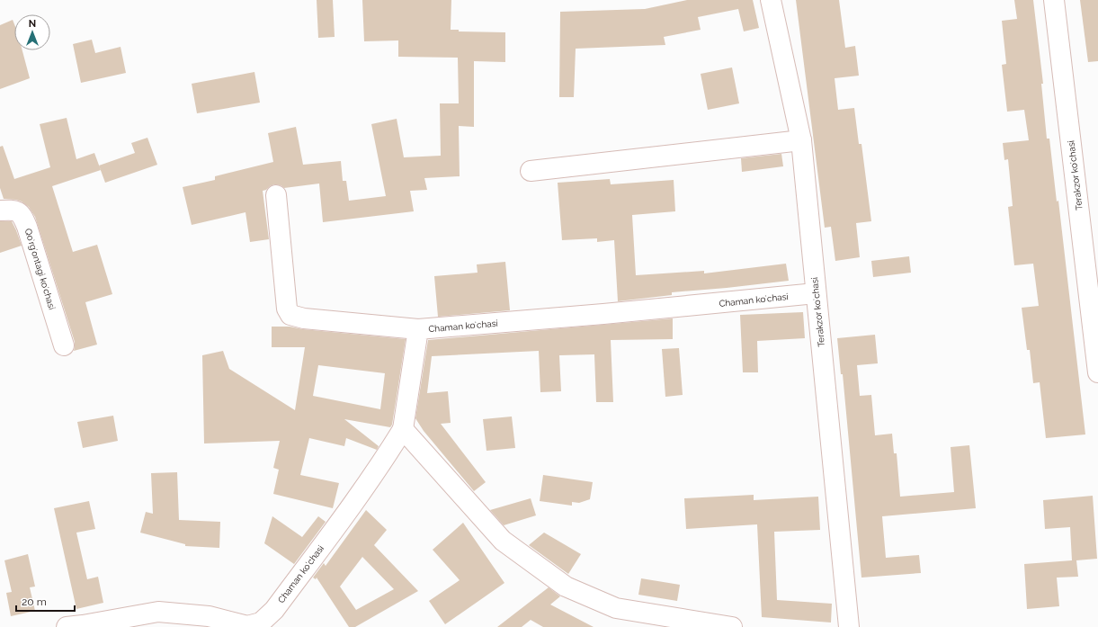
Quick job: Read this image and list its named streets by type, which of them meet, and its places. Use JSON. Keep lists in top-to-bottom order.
{
  "streets": {
    "street": ["Terakzor koʻchasi", "Qoʻrgʻontagi koʻchasi", "Chaman koʻchasi"]
  },
  "crossings": [
    ["Terakzor koʻchasi", "Chaman koʻchasi"]
  ],
  "scale_bar": "20 m",
  "north": "top"
}
